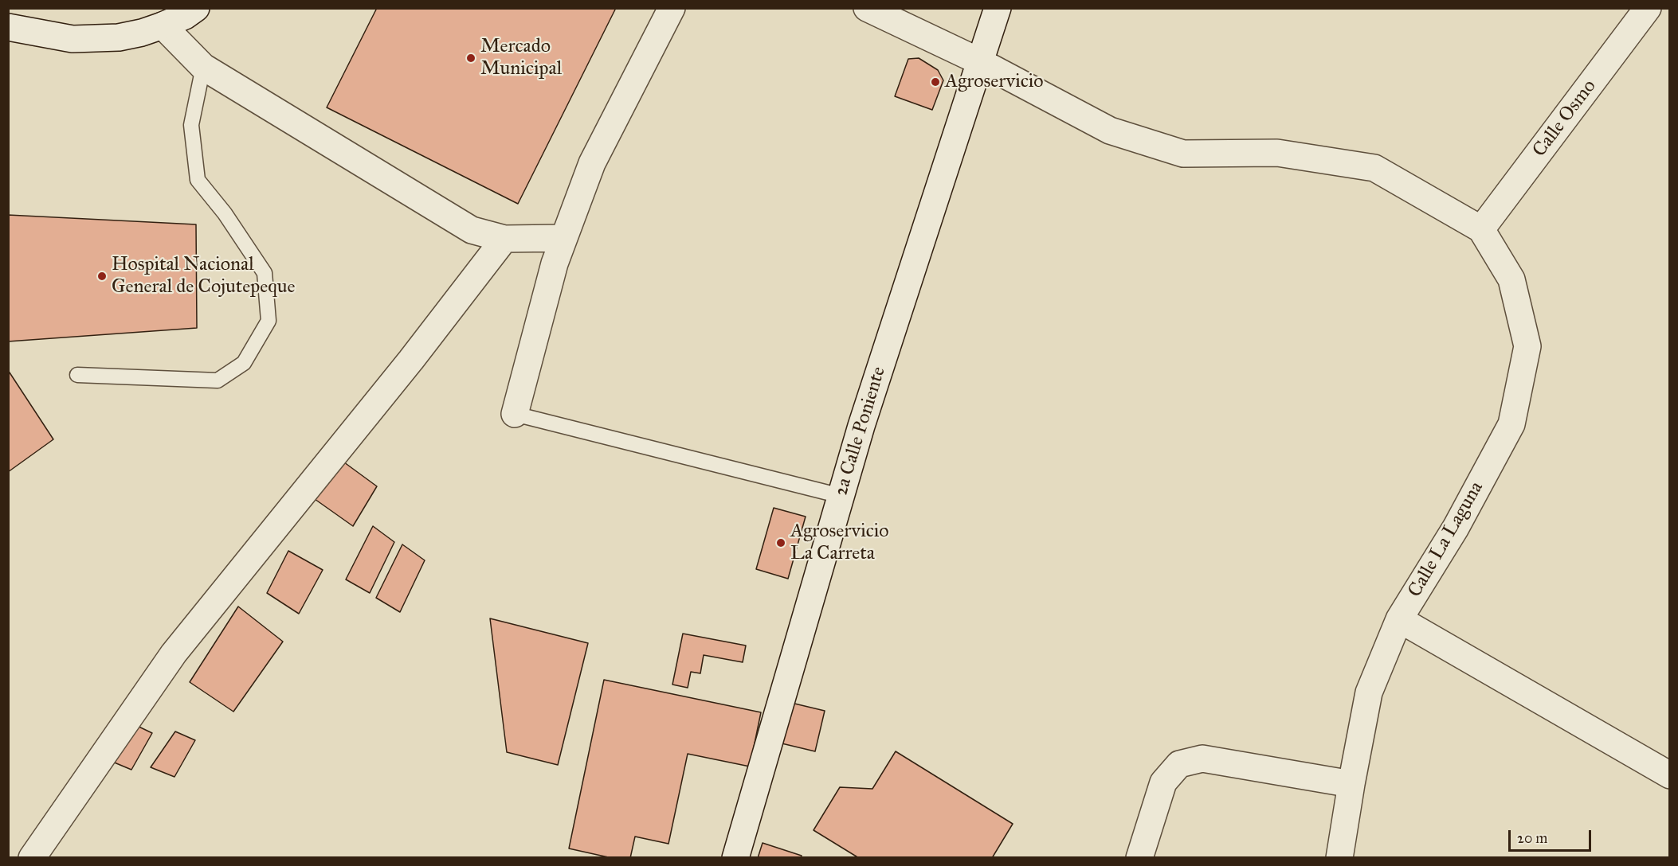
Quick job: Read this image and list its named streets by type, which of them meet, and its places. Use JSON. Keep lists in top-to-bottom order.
{
  "streets": {
    "street": ["Calle Osmo", "2a Calle Poniente", "Calle La Laguna"]
  },
  "crossings": [
    ["Calle Osmo", "Calle La Laguna"]
  ],
  "places": [
    "Mercado Municipal",
    "Agroservicio",
    "Hospital Nacional General de Cojutepeque",
    "Agroservicio La Carreta"
  ],
  "scale_bar": "20 m"
}
